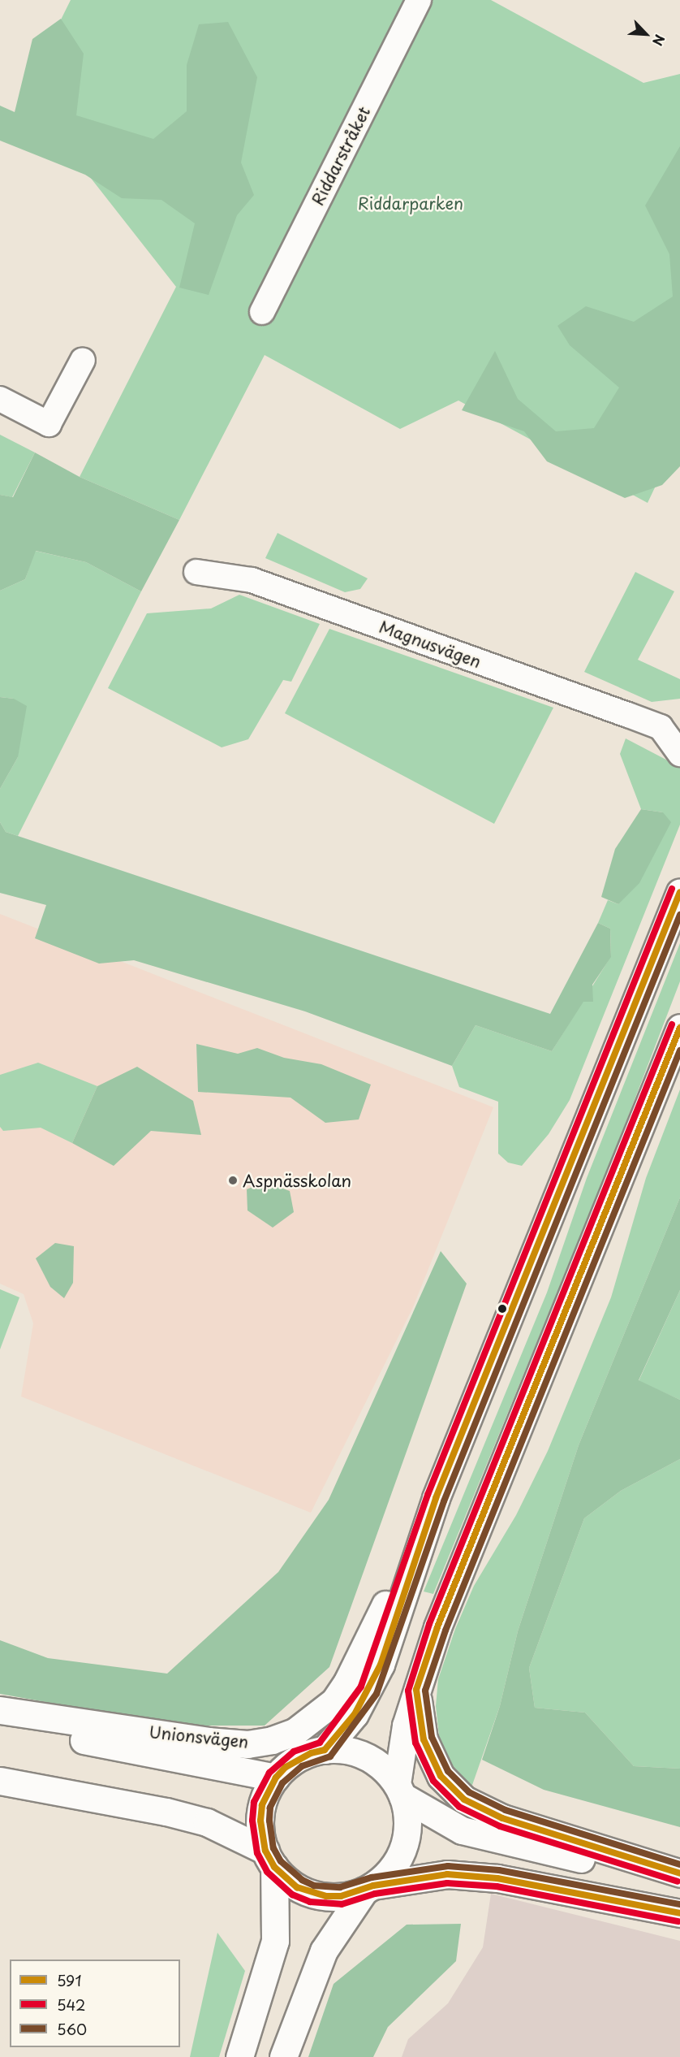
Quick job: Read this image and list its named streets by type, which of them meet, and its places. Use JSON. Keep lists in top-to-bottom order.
{
  "streets": {
    "main road": ["Unionsvägen"],
    "street": ["Riddarstråket", "Magnusvägen"]
  },
  "parks": ["Riddarparken"],
  "places": ["Aspnässkolan"],
  "lines": ["transit line 542", "transit line 591", "transit line 560"],
  "legend": ["591", "542", "560"],
  "north": "bottom right"
}
